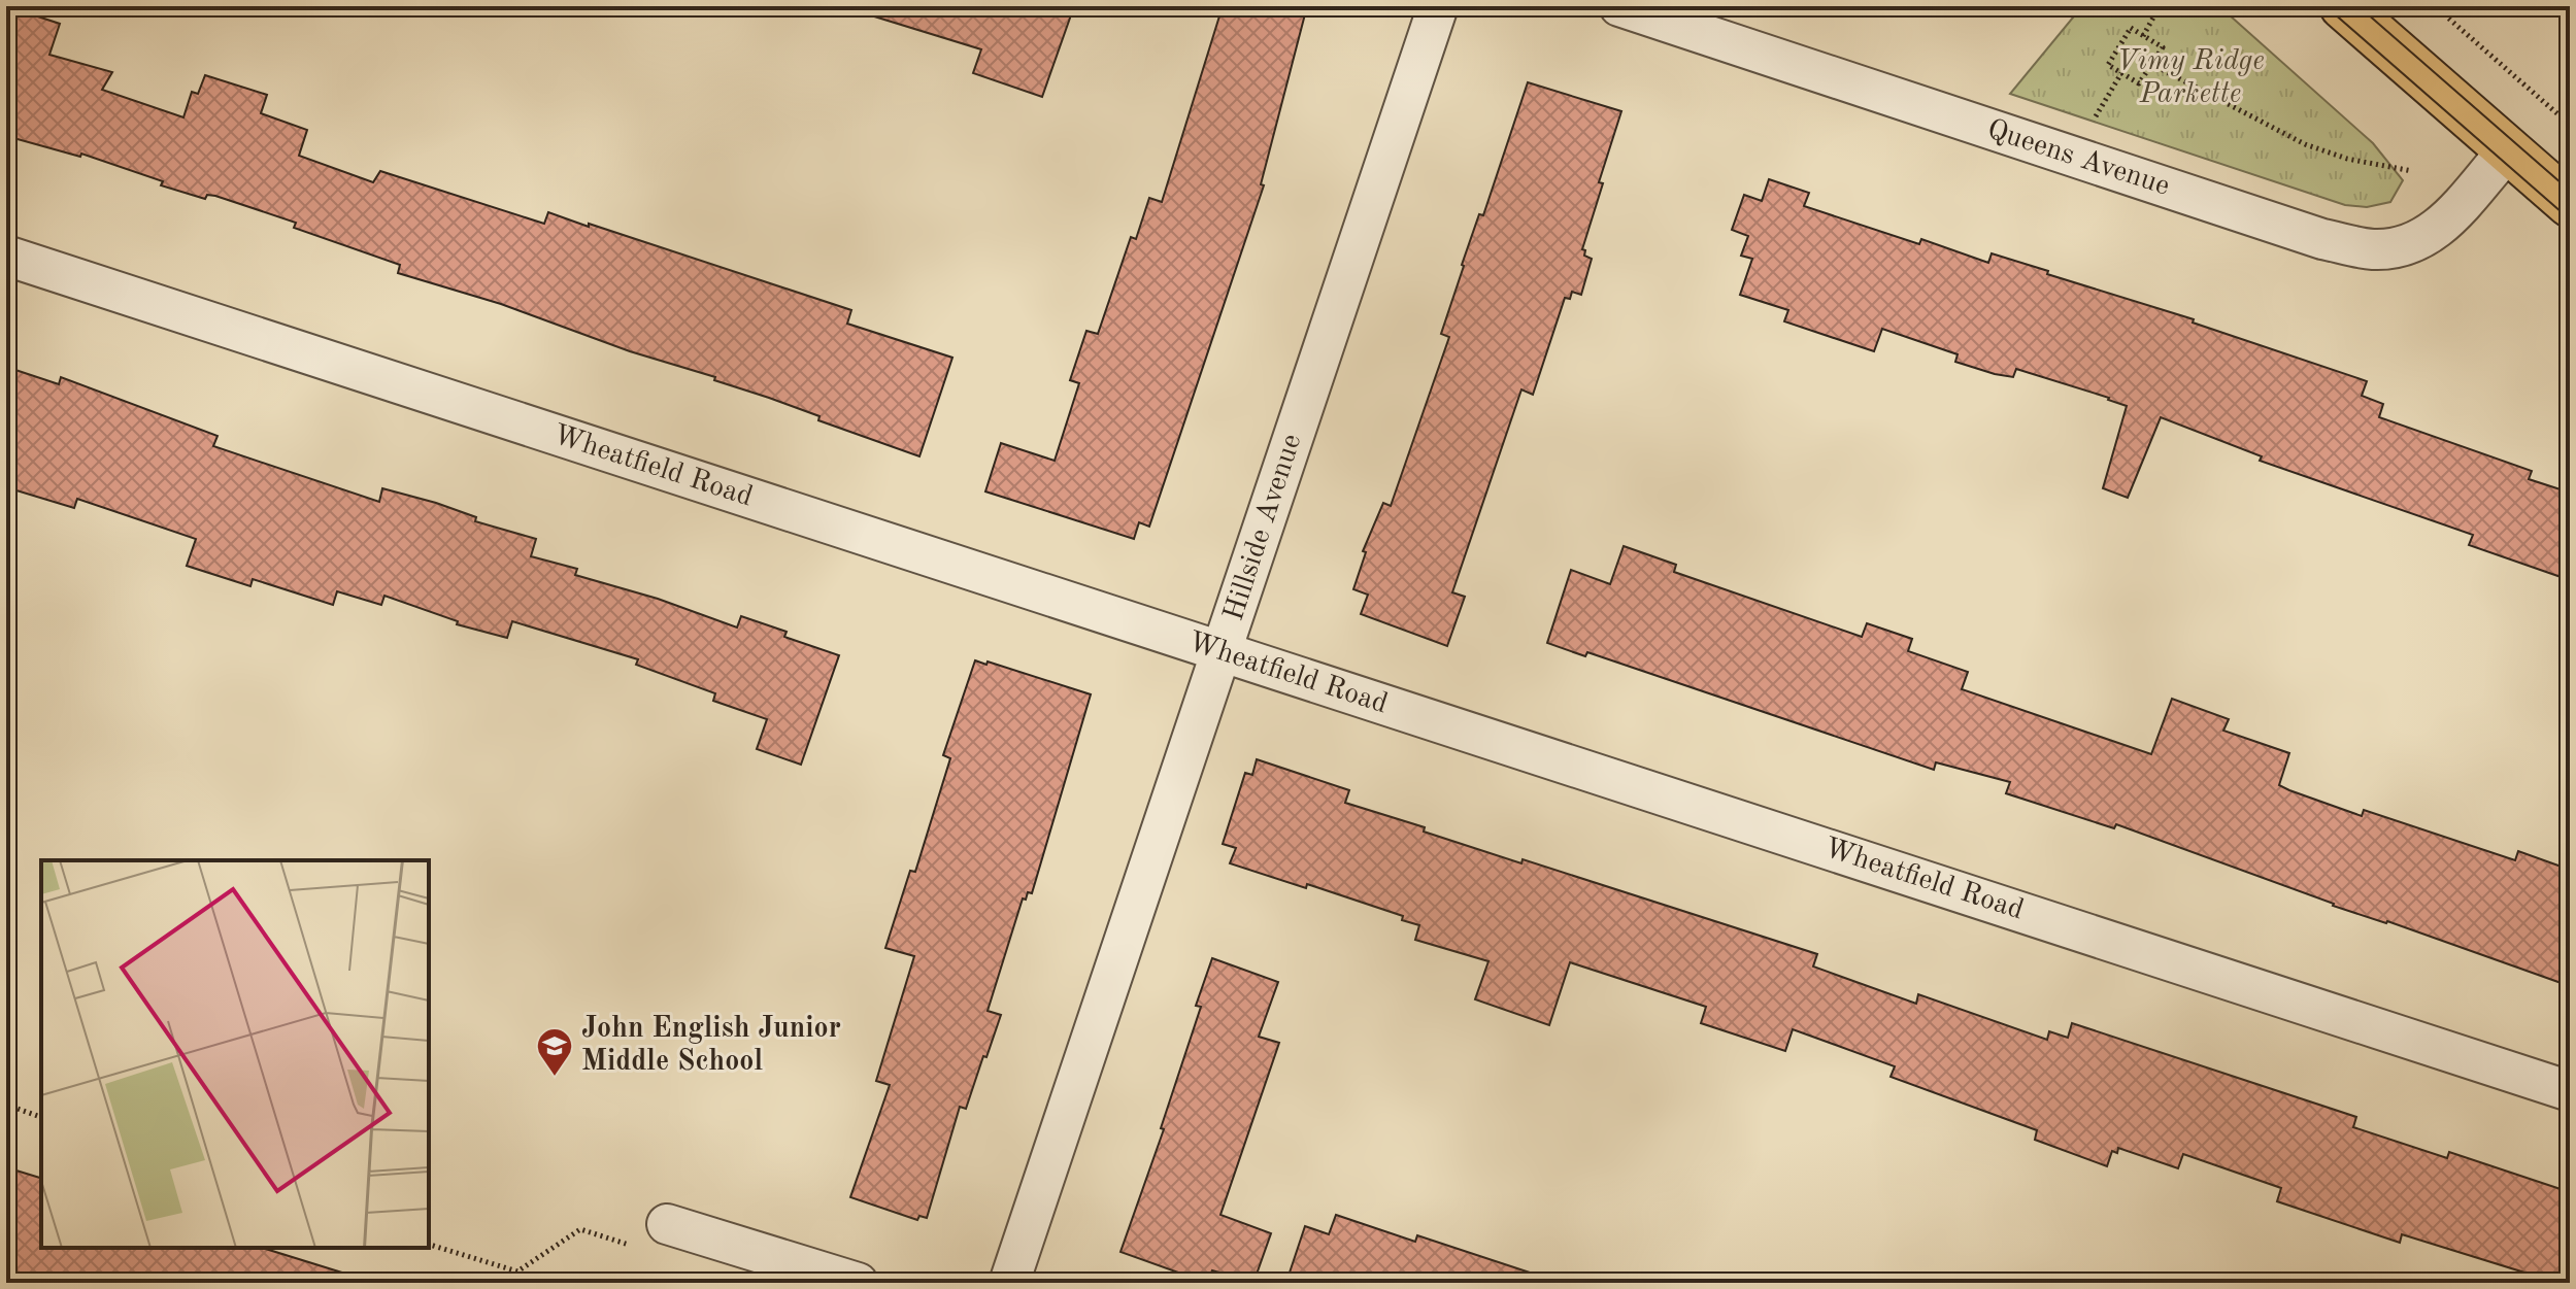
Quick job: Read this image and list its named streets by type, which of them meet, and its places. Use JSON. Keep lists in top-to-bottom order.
{
  "streets": {
    "street": ["Queens Avenue", "Wheatfield Road", "Hillside Avenue"]
  },
  "crossings": [
    ["Wheatfield Road", "Hillside Avenue"]
  ],
  "parks": ["Vimy Ridge Parkette"],
  "places": {
    "school or university": ["John English Junior Middle School"]
  }
}
